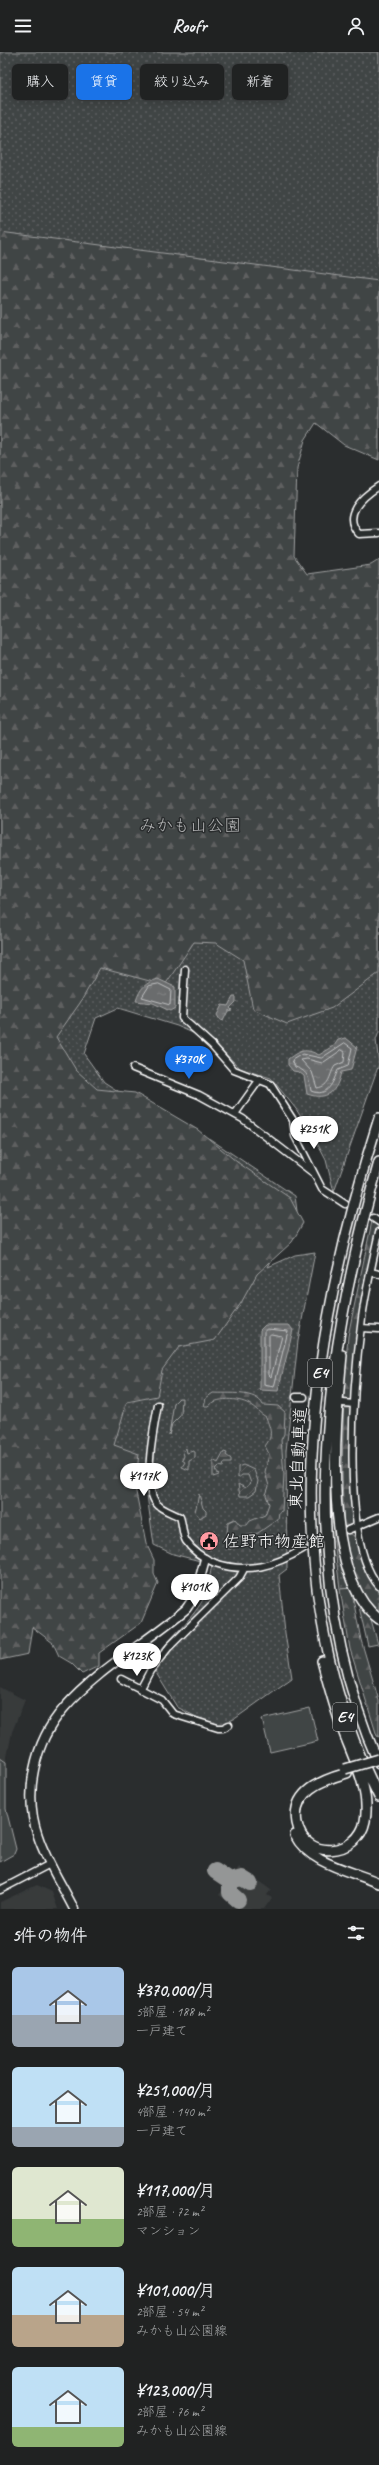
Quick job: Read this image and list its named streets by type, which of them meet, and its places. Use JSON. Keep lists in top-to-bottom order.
{
  "streets": {
    "highway": ["E4", "東北自動車道"]
  },
  "parks": ["みかも山公園"],
  "places": {
    "public building": ["佐野市物産館"]
  },
  "page": {
    "header": "Roofr",
    "chip": [
      "購入",
      "賃貸",
      "絞り込み",
      "新着"
    ],
    "price": [
      "¥370K",
      "¥251K",
      "¥117K",
      "¥101K",
      "¥123K"
    ],
    "heading": "5件の物件",
    "list": [
      {
        "name": "¥370,000/月",
        "note": "5部屋 · 188 m² · 一戸建て"
      },
      {
        "name": "¥251,000/月",
        "note": "4部屋 · 140 m² · 一戸建て"
      },
      {
        "name": "¥117,000/月",
        "note": "2部屋 · 72 m² · マンション"
      },
      {
        "name": "¥101,000/月",
        "note": "2部屋 · 54 m² · みかも山公園線"
      },
      {
        "name": "¥123,000/月",
        "note": "2部屋 · 76 m² · みかも山公園線"
      }
    ]
  }
}
